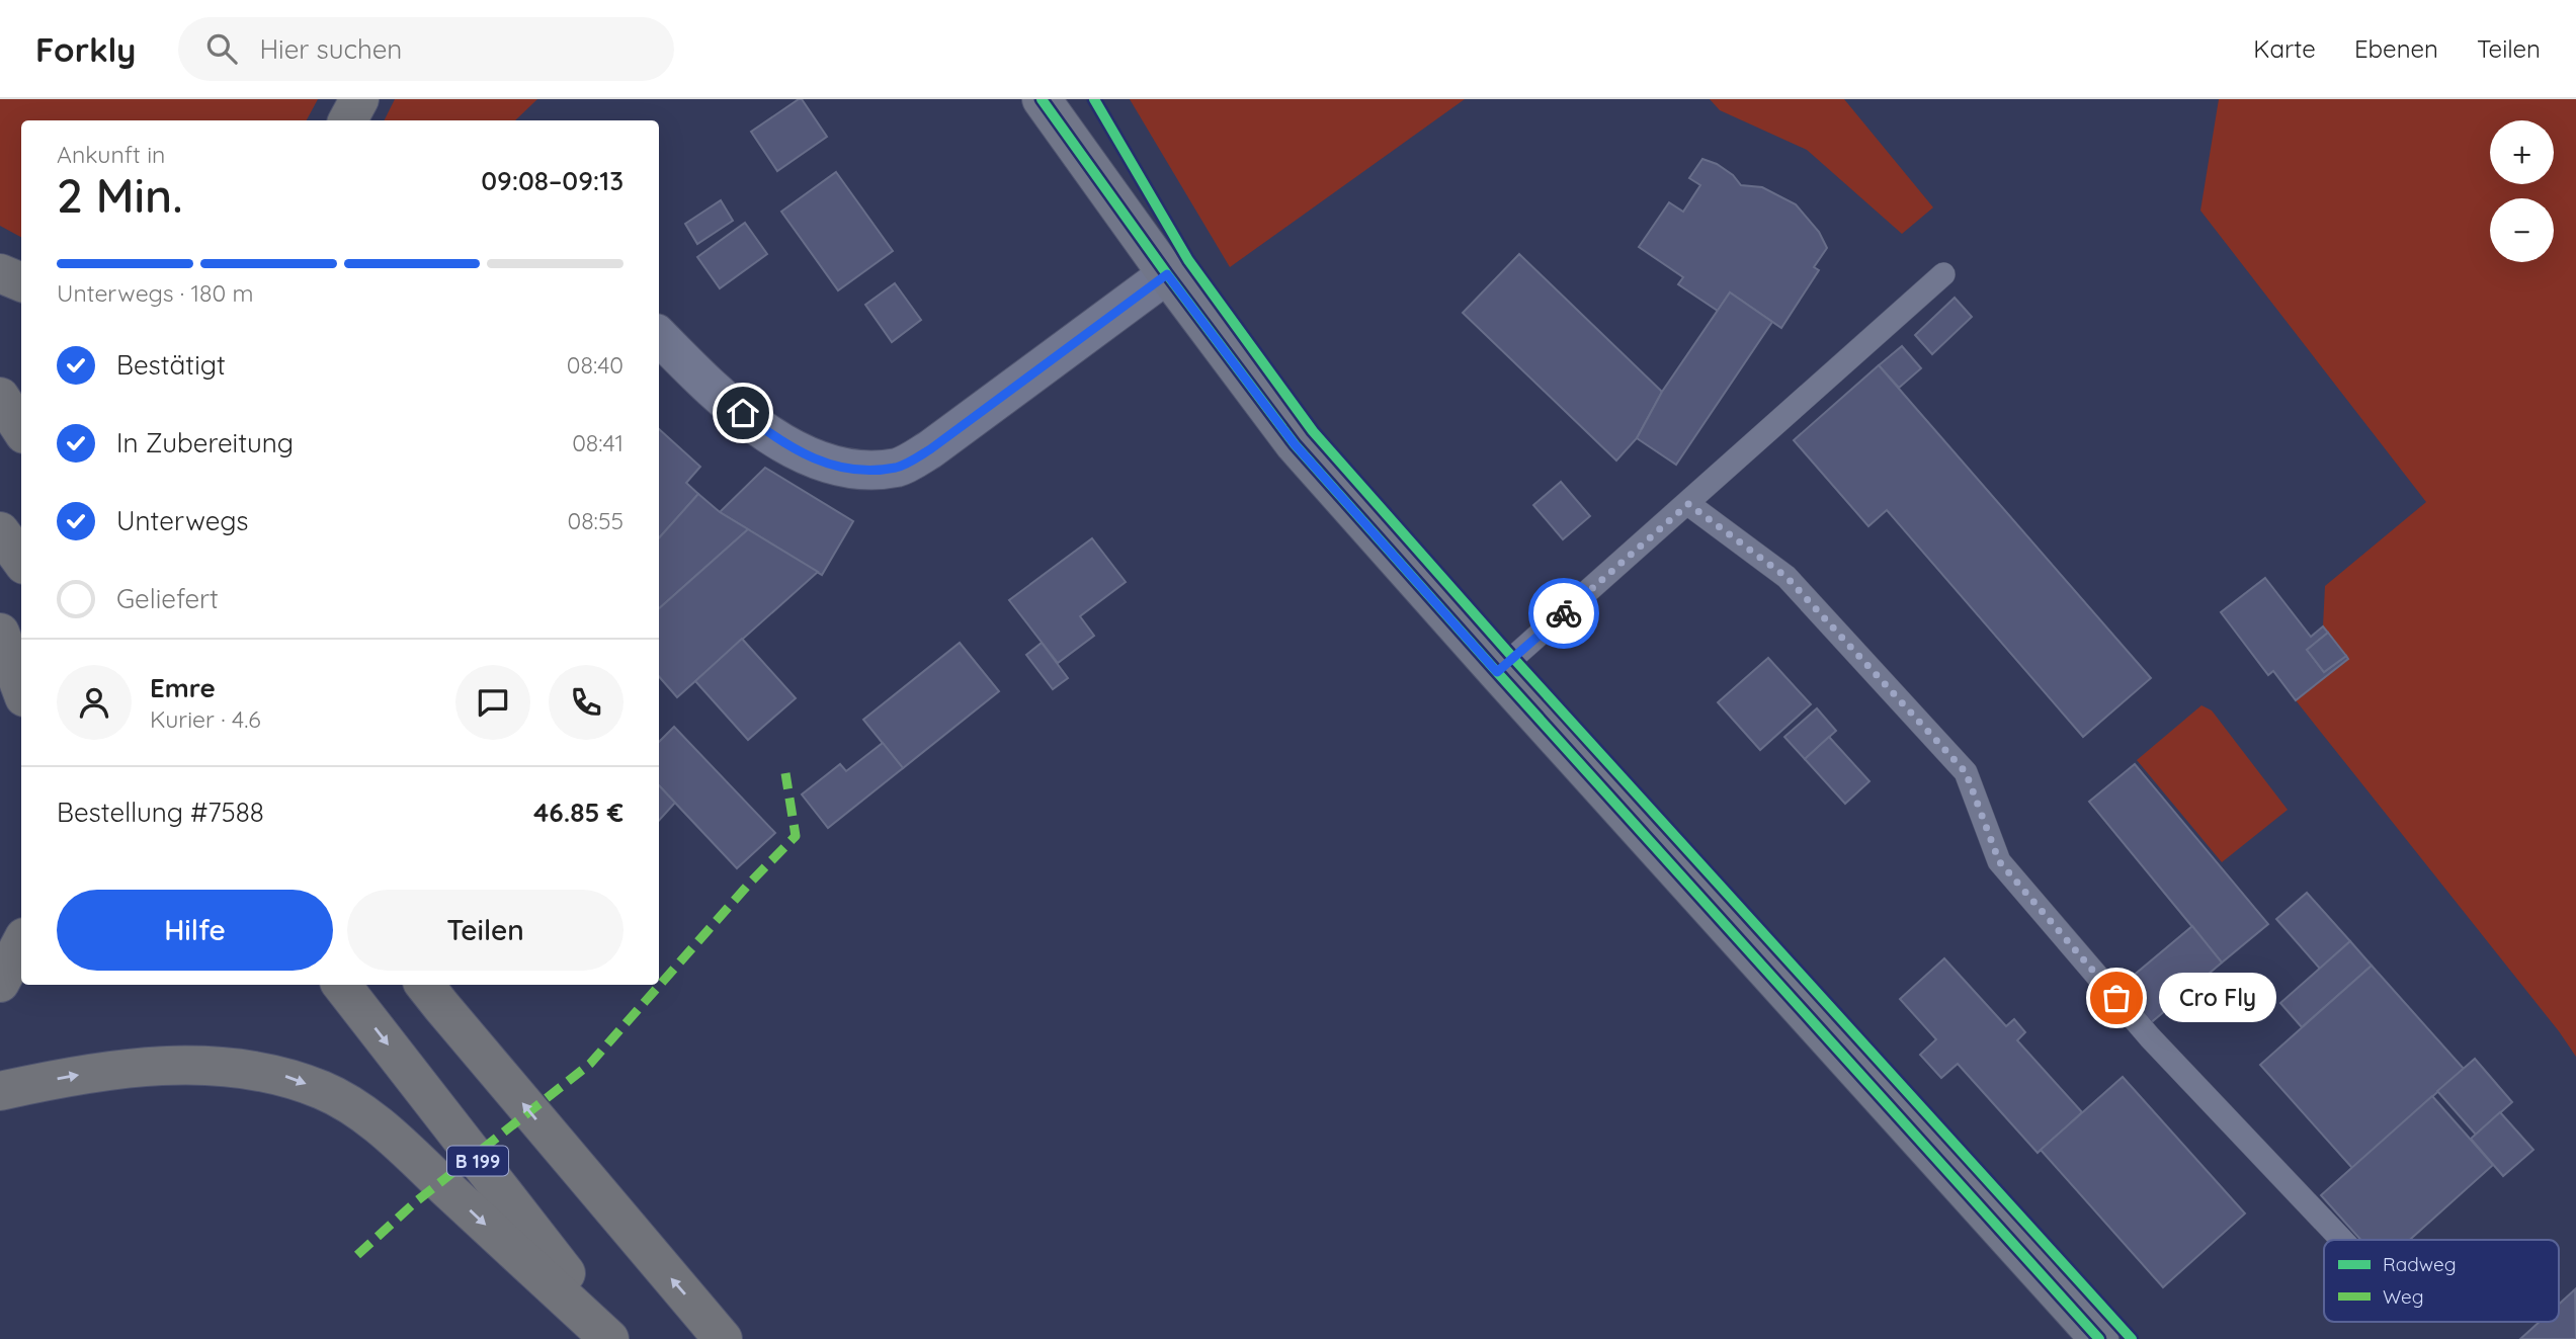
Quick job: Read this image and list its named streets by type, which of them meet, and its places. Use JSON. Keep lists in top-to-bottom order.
{
  "streets": {
    "highway": ["B 199"]
  },
  "places": ["Cro Fly"],
  "legend": ["Radweg", "Weg"],
  "page": {
    "header": "Forkly",
    "search": "Hier suchen",
    "nav": ["Karte", "Ebenen", "Teilen"],
    "map_buttons": ["+", "−"],
    "heading": ["2 Min.", "Ankunft in", "09:08–09:13"],
    "panel": [
      "Emre",
      "Kurier · 4.6",
      "Bestellung #7588",
      "46.85 €"
    ],
    "bar": "Unterwegs · 180 m",
    "list": [
      ["Bestätigt", "08:40"],
      ["In Zubereitung", "08:41"],
      ["Unterwegs", "08:55"],
      "Geliefert"
    ],
    "buttons": ["Hilfe", "Teilen"],
    "bubble": "Cro Fly"
  }
}
